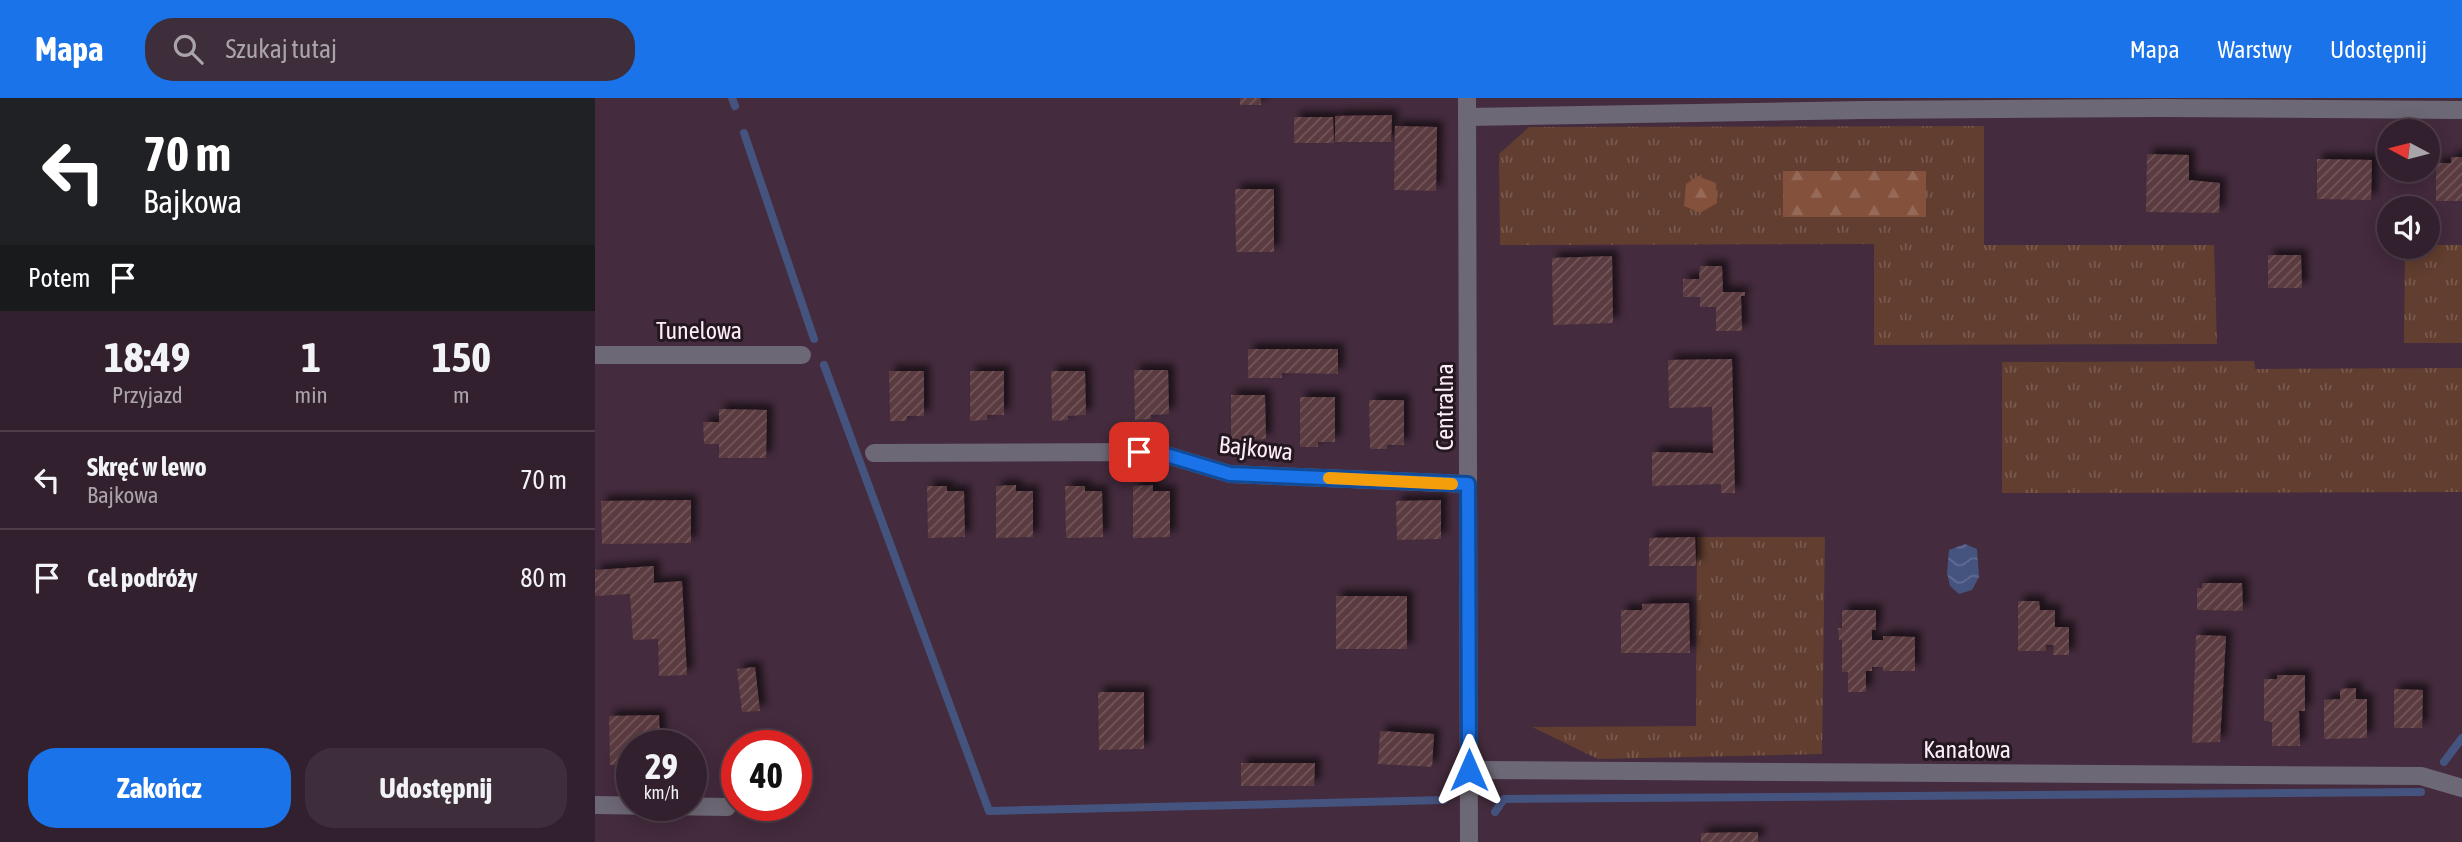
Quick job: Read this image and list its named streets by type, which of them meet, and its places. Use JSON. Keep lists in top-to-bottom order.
{
  "streets": {
    "street": [
      "Tunelowa",
      "Centralna",
      "Bajkowa",
      "Kanałowa"
    ]
  },
  "crossings": [
    ["Centralna", "Bajkowa"],
    ["Centralna", "Kanałowa"]
  ],
  "north": "left",
  "page": {
    "header": "Mapa",
    "search": "Szukaj tutaj",
    "nav": ["Mapa", "Warstwy", "Udostępnij"],
    "turn": ["70 m", "Bajkowa"],
    "then": "Potem",
    "eta": [
      "18:49",
      "Przyjazd",
      "1",
      "min",
      "150",
      "m"
    ],
    "list": [
      {
        "name": "Skręć w lewo",
        "note": "Bajkowa",
        "value": "70 m"
      },
      {
        "name": "Cel podróży",
        "value": "80 m"
      }
    ],
    "speed": "29 km/h",
    "limit": "40",
    "buttons": ["Zakończ", "Udostępnij"]
  }
}
